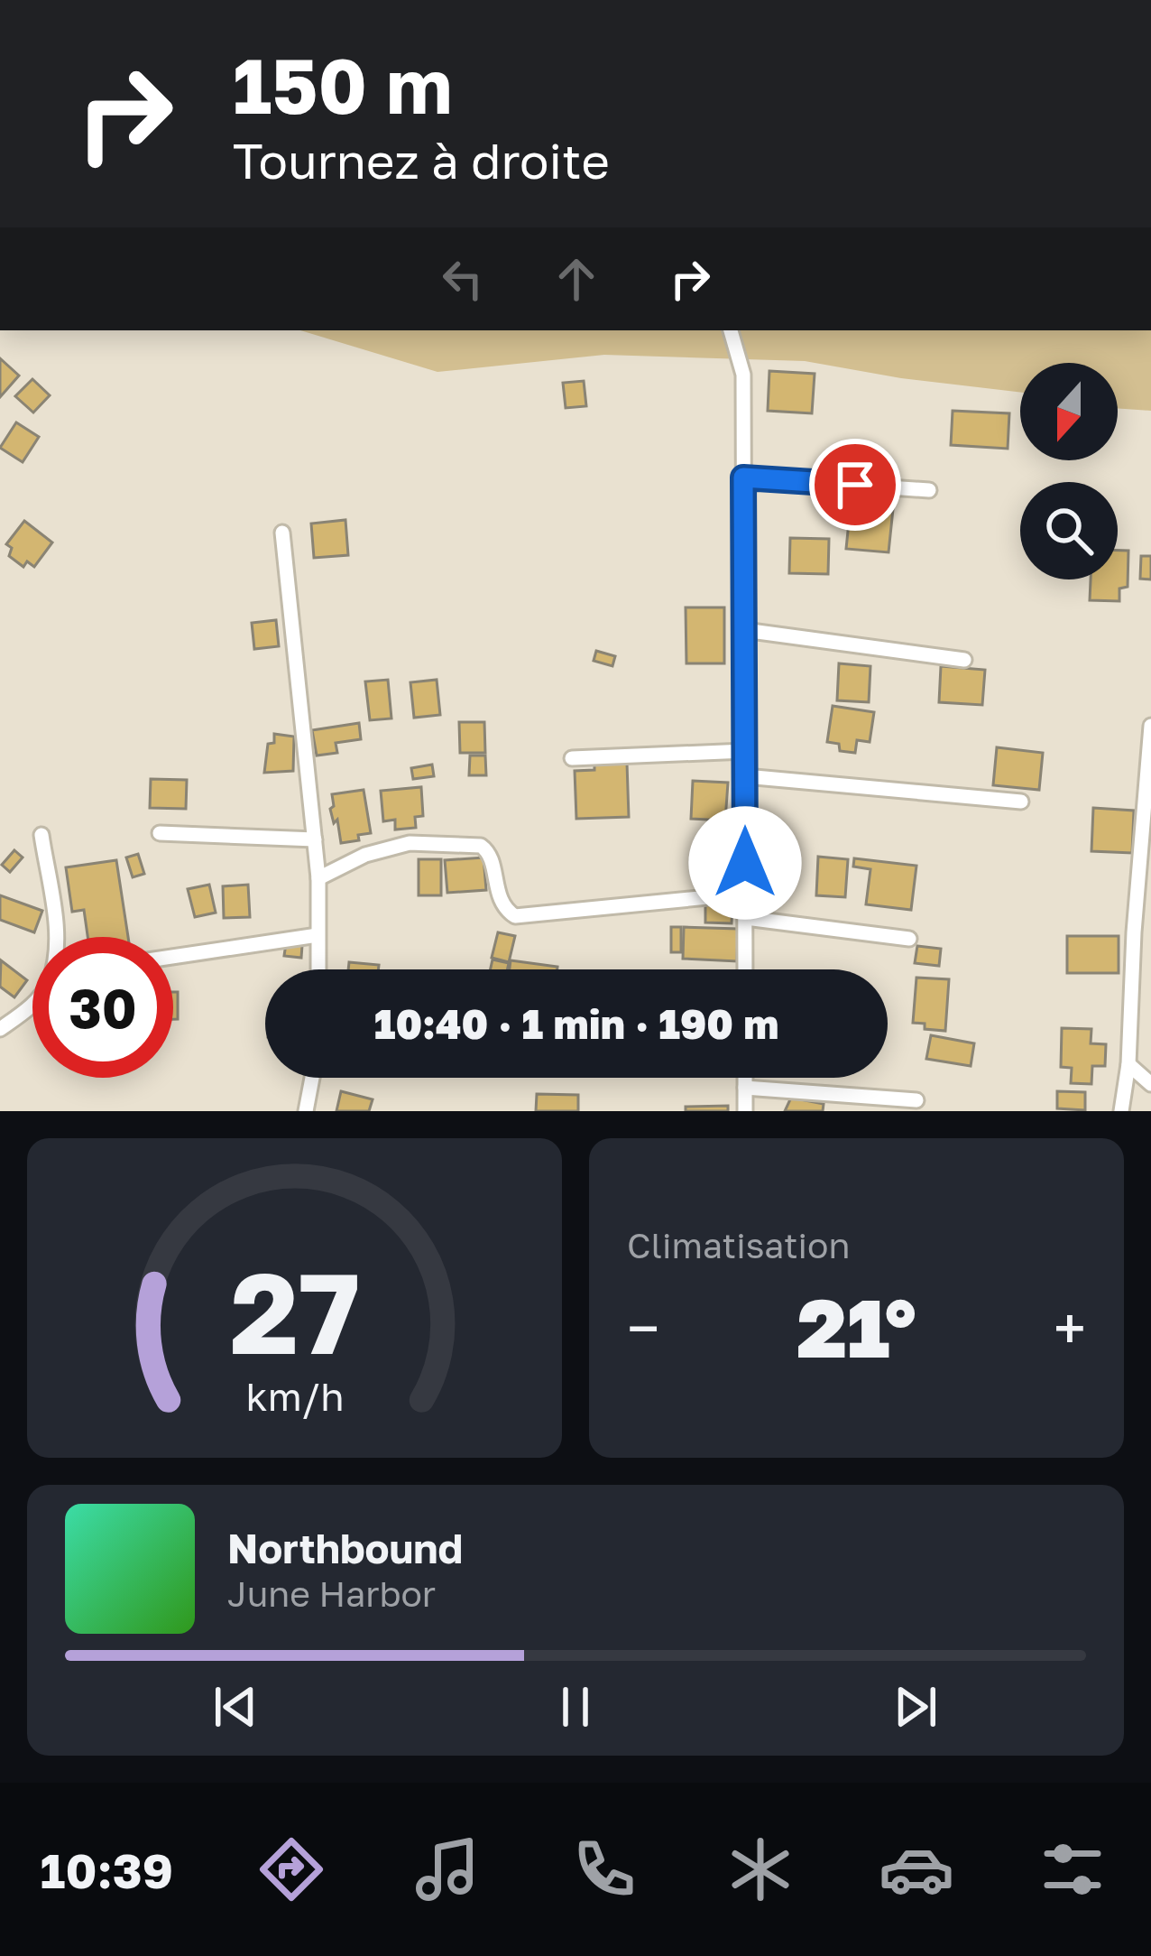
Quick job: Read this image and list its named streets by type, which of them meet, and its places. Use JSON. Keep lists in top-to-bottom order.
{
  "north": "bottom",
  "page": {
    "turn": ["150 m", "Tournez à droite"],
    "limit": "30",
    "trip": "10:40 · 1 min · 190 m",
    "tile": "Climatisation",
    "heat": ["−", "21°", "+"],
    "song": ["Northbound", "June Harbor"],
    "tabs": "10:39",
    "gauge": ["27", "km/h"]
  }
}
